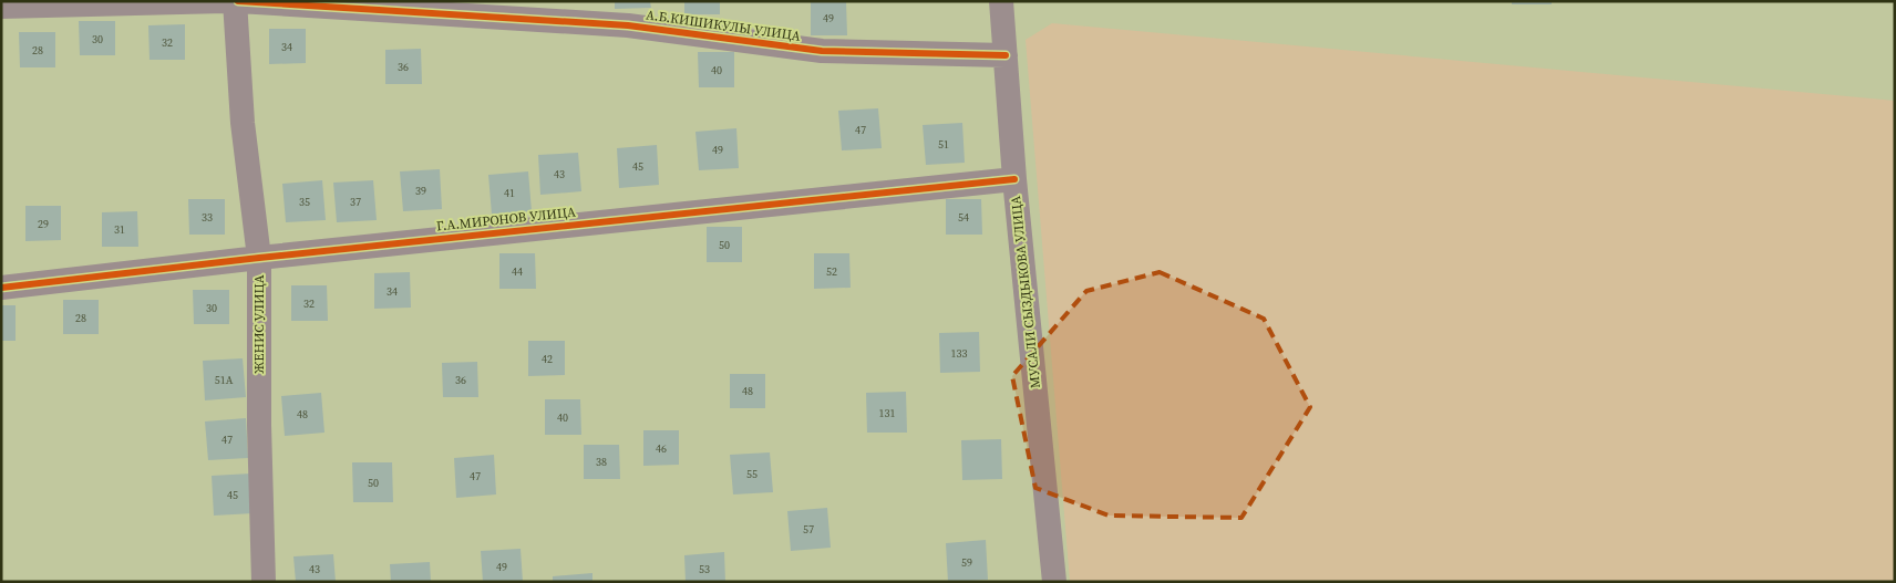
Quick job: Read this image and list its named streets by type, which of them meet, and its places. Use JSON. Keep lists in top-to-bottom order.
{
  "streets": {
    "street": [
      "А.Б.КИШИКУЛЫ УЛИЦА",
      "Г.А.МИРОНОВ УЛИЦА",
      "МУСАЛИ СЫЗДЫКОВА УЛИЦА",
      "ЖЕНИС УЛИЦА"
    ]
  },
  "crossings": [
    ["А.Б.КИШИКУЛЫ УЛИЦА", "МУСАЛИ СЫЗДЫКОВА УЛИЦА"],
    ["А.Б.КИШИКУЛЫ УЛИЦА", "ЖЕНИС УЛИЦА"],
    ["Г.А.МИРОНОВ УЛИЦА", "МУСАЛИ СЫЗДЫКОВА УЛИЦА"],
    ["Г.А.МИРОНОВ УЛИЦА", "ЖЕНИС УЛИЦА"]
  ],
  "house_numbers": [
    "49",
    "30",
    "32",
    "34",
    "28",
    "36",
    "40",
    "47",
    "51",
    "49",
    "45",
    "43",
    "39",
    "41",
    "35",
    "37",
    "33",
    "54",
    "29",
    "31",
    "50",
    "44",
    "52",
    "34",
    "32",
    "30",
    "28",
    "133",
    "42",
    "51А",
    "36",
    "48",
    "131",
    "48",
    "40",
    "47",
    "46",
    "38",
    "55",
    "47",
    "50",
    "45",
    "57",
    "59",
    "49",
    "43",
    "53"
  ]
}
